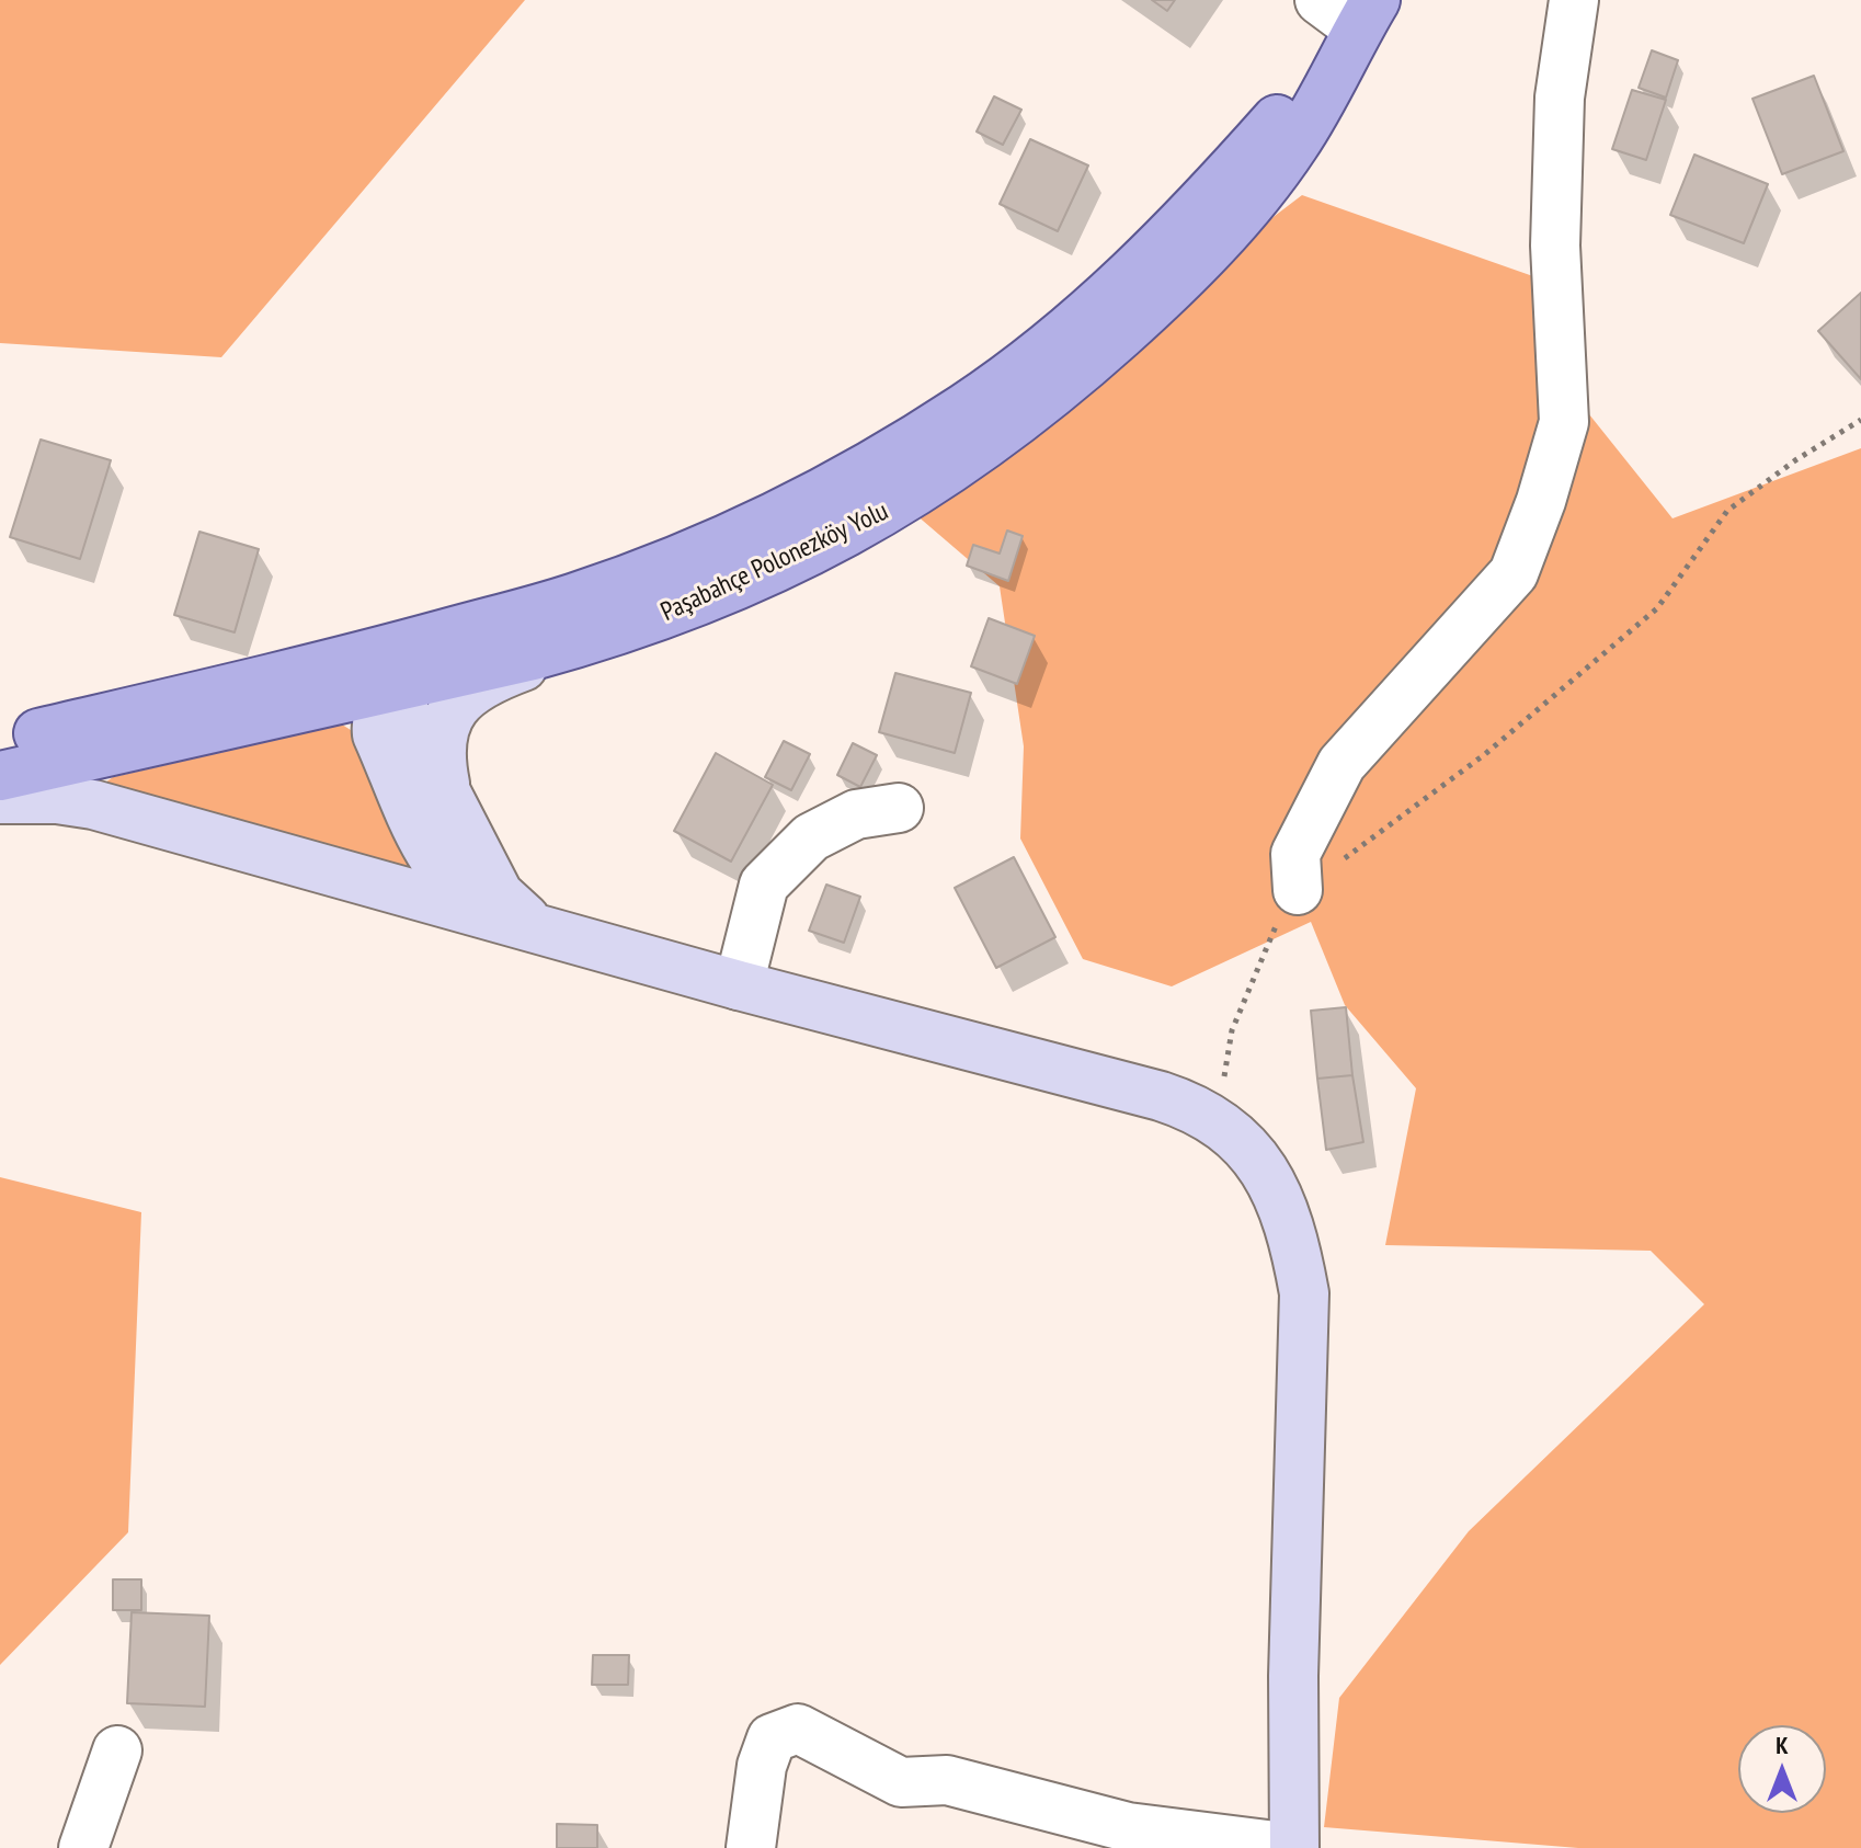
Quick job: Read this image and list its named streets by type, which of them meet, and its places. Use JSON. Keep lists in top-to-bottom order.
{
  "streets": {
    "main road": ["Paşabahçe Polonezköy Yolu"]
  },
  "north": "top"
}
